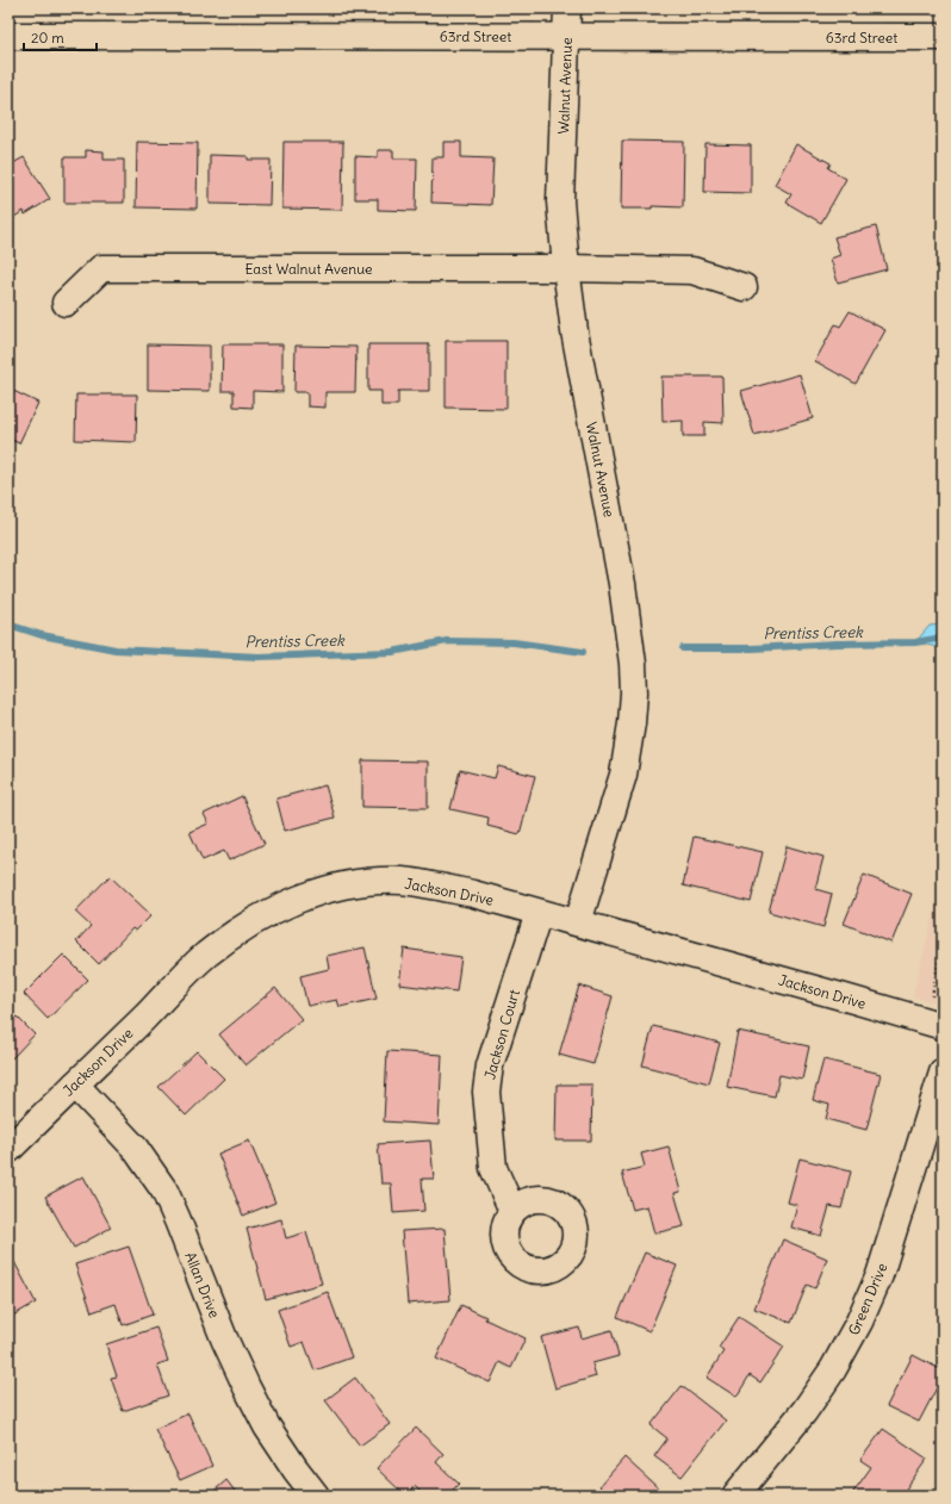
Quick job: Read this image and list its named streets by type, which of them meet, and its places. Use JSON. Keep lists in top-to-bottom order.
{
  "streets": {
    "street": [
      "63rd Street",
      "Walnut Avenue",
      "East Walnut Avenue",
      "Jackson Drive",
      "Jackson Court",
      "Allan Drive",
      "Green Drive"
    ]
  },
  "crossings": [
    ["63rd Street", "Walnut Avenue"],
    ["Walnut Avenue", "East Walnut Avenue"],
    ["Walnut Avenue", "Jackson Drive"],
    ["Jackson Drive", "Jackson Court"],
    ["Jackson Drive", "Allan Drive"]
  ],
  "water": ["Prentiss Creek"],
  "scale_bar": "20 m"
}
